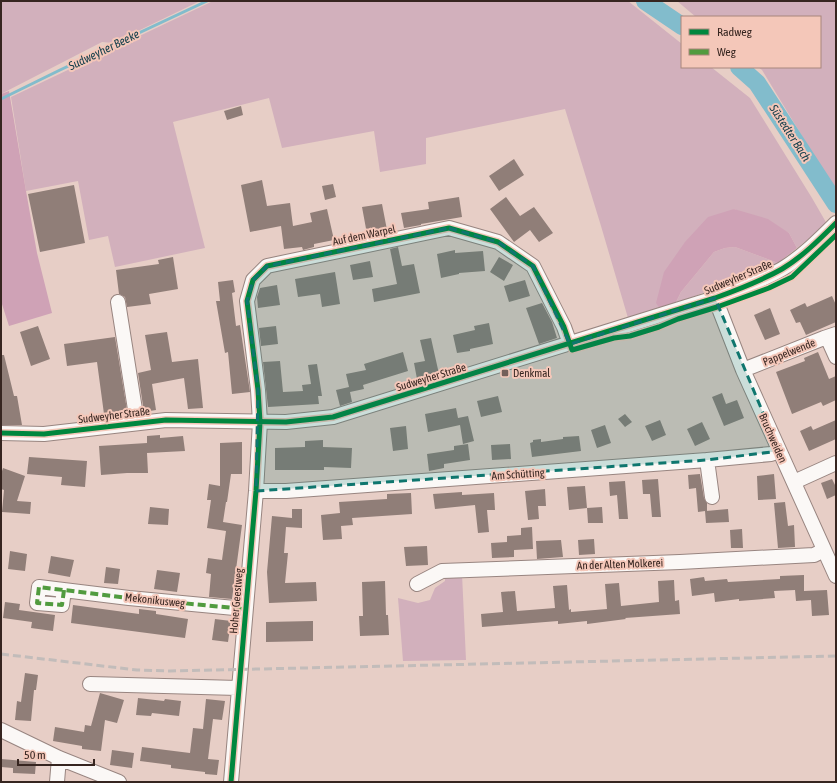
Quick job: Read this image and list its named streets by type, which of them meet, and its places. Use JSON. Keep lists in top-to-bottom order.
{
  "streets": {
    "street": [
      "Auf dem Warpel",
      "Sudweyher Straße",
      "Pappelwende",
      "Bruchweiden",
      "Am Schütting",
      "An der Alten Molkerei",
      "Mekonikusweg",
      "Hoher Geestweg"
    ]
  },
  "crossings": [
    ["Auf dem Warpel", "Sudweyher Straße"],
    ["Auf dem Warpel", "Hoher Geestweg"],
    ["Sudweyher Straße", "Bruchweiden"],
    ["Sudweyher Straße", "Hoher Geestweg"],
    ["Pappelwende", "Bruchweiden"],
    ["Bruchweiden", "Am Schütting"],
    ["Bruchweiden", "An der Alten Molkerei"],
    ["Am Schütting", "Hoher Geestweg"],
    ["Mekonikusweg", "Hoher Geestweg"]
  ],
  "water": ["Sudweyher Beeke", "Süstedter Bach"],
  "places": {
    "transit": ["Denkmal"]
  },
  "legend": ["Radweg", "Weg"],
  "scale_bar": "50 m"
}
